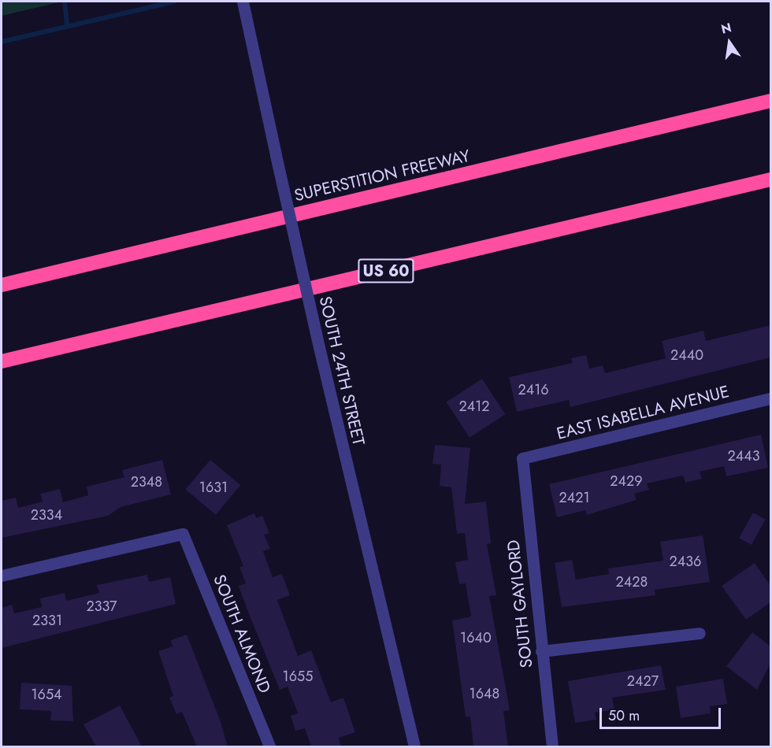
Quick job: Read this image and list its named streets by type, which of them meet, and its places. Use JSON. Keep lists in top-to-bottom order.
{
  "streets": {
    "highway": ["SUPERSTITION FREEWAY", "US 60"],
    "street": [
      "SOUTH 24TH STREET",
      "EAST ISABELLA AVENUE",
      "SOUTH GAYLORD",
      "SOUTH ALMOND"
    ]
  },
  "crossings": [
    ["EAST ISABELLA AVENUE", "SOUTH GAYLORD"]
  ],
  "house_numbers": [
    "2440",
    "2416",
    "2412",
    "2443",
    "2429",
    "2348",
    "1631",
    "2421",
    "2334",
    "2436",
    "2428",
    "2337",
    "2331",
    "1640",
    "1655",
    "2427",
    "1648",
    "1654"
  ],
  "scale_bar": "50 m",
  "north": "top"
}
